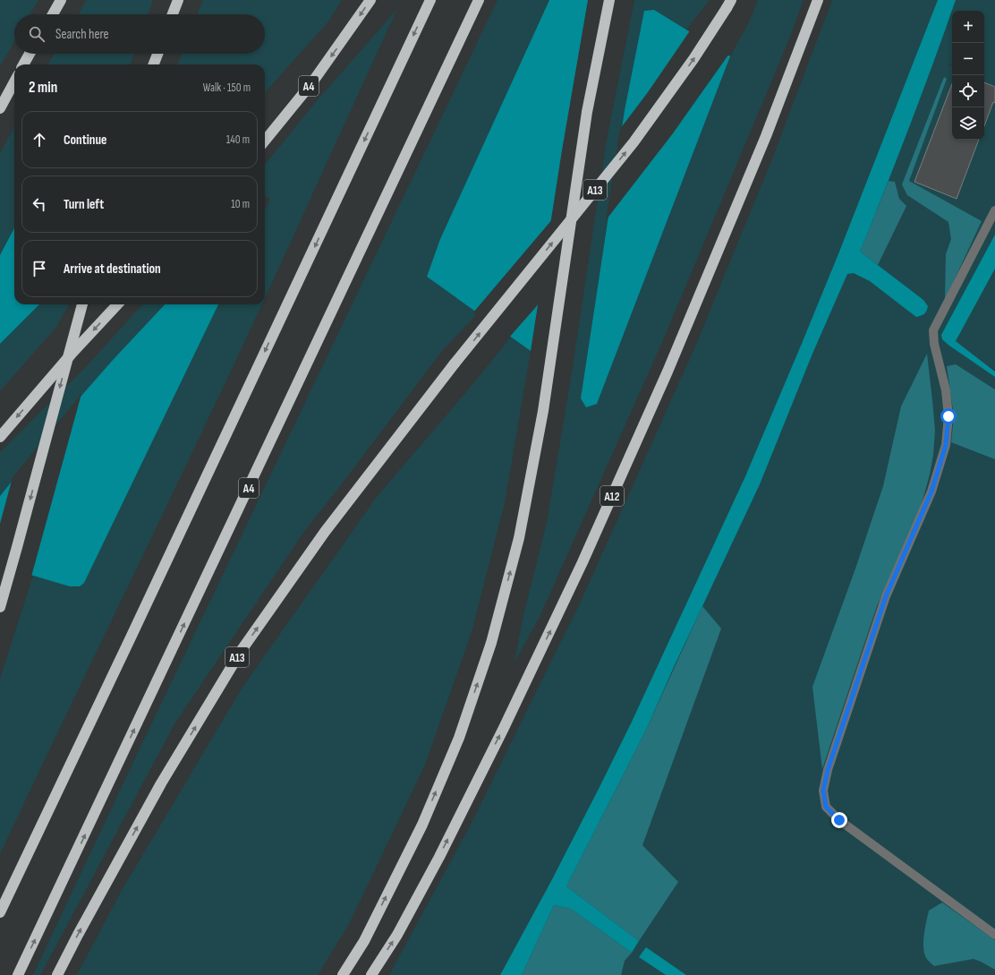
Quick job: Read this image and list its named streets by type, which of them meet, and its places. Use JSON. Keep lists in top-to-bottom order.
{
  "streets": {
    "highway": ["A4", "A13", "A12"]
  },
  "page": {
    "map_buttons": ["+", "−"],
    "search": "Search here",
    "heading": ["2 min", "Walk · 150 m"],
    "list": [
      ["Continue", "140 m"],
      ["Turn left", "10 m"],
      "Arrive at destination"
    ]
  }
}
